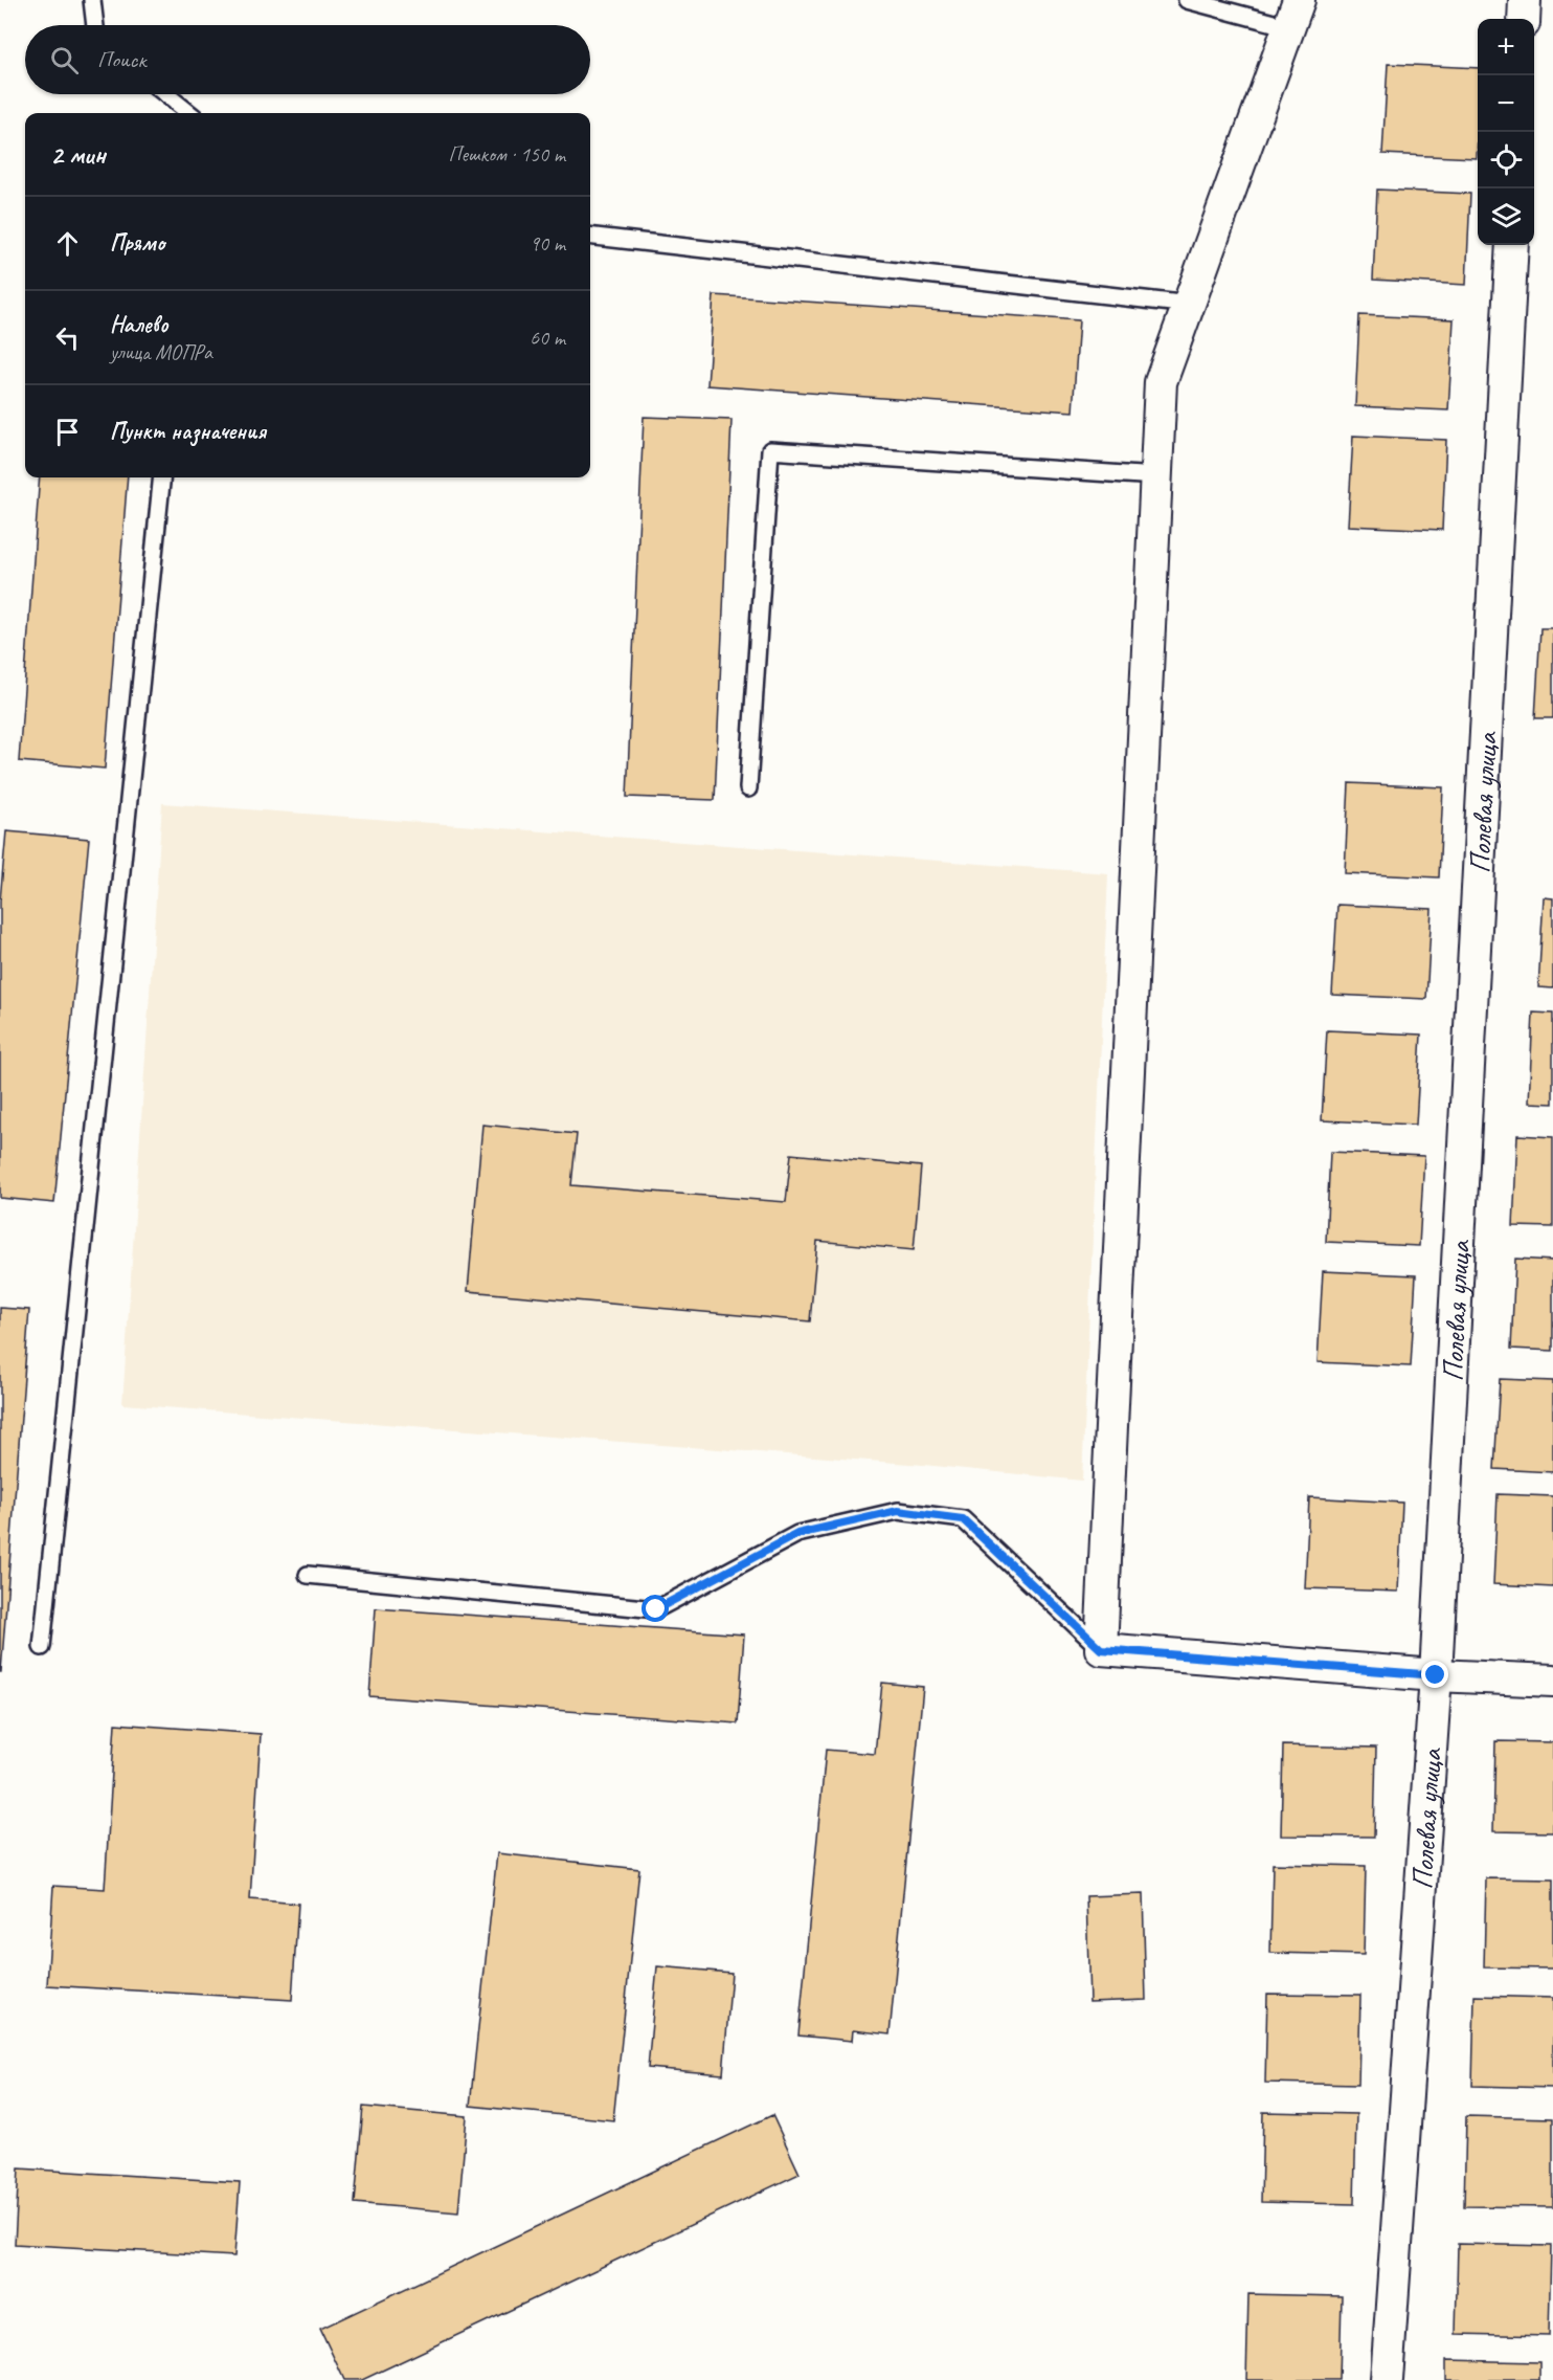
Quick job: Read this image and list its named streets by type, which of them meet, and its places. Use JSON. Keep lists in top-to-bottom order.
{
  "streets": {
    "street": ["Полевая улица"]
  },
  "page": {
    "map_buttons": ["+", "−"],
    "search": "Поиск",
    "heading": ["2 мин", "Пешком · 150 m"],
    "list": [
      ["Прямо", "90 m"],
      ["Налево", "улица МОПРа", "60 m"],
      "Пункт назначения"
    ]
  }
}
